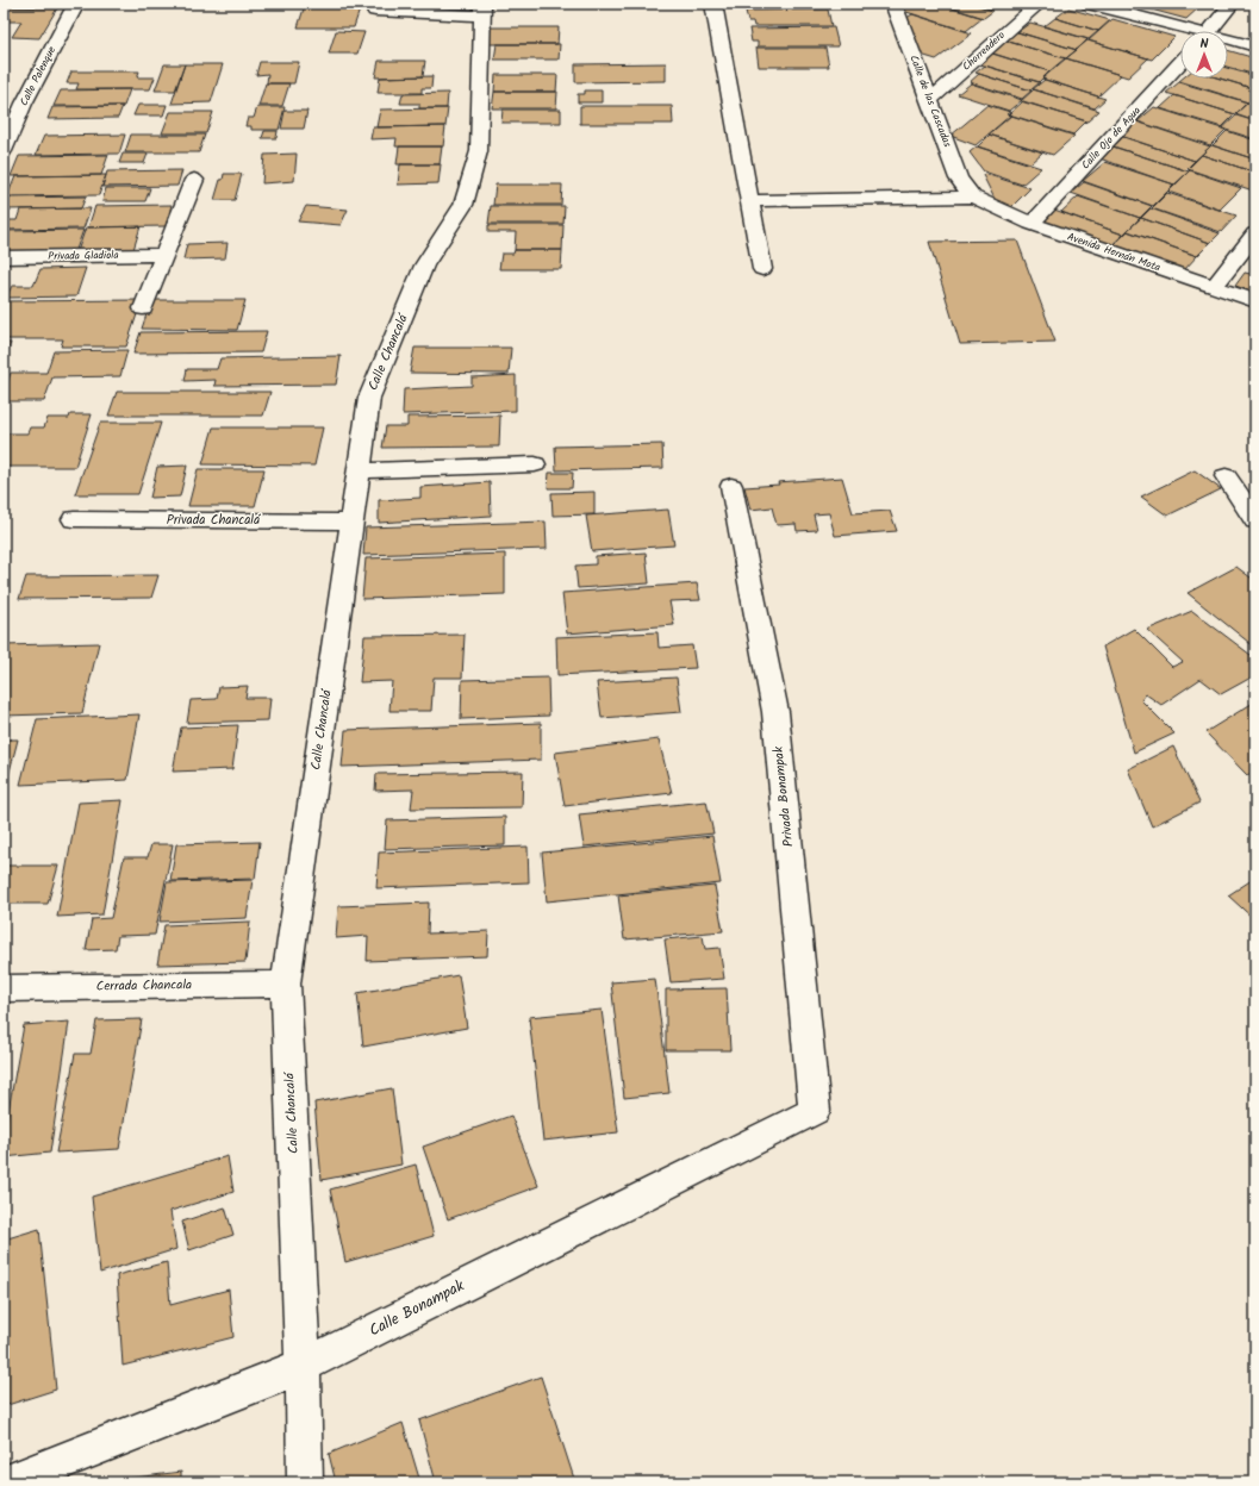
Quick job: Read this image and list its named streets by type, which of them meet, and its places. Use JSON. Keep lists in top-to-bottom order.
{
  "streets": {
    "street": [
      "Chorreadero",
      "Calle Palenque",
      "Calle de las Cascadas",
      "Calle Ojo de Agua",
      "Avenida Hernán Mota",
      "Privada Gladiola",
      "Calle Chancalá",
      "Privada Chancalá",
      "Privada Bonampak",
      "Cerrada Chancala",
      "Calle Bonampak"
    ]
  },
  "crossings": [
    ["Chorreadero", "Calle de las Cascadas"],
    ["Calle de las Cascadas", "Avenida Hernán Mota"],
    ["Calle Ojo de Agua", "Avenida Hernán Mota"],
    ["Calle Chancalá", "Privada Chancalá"],
    ["Calle Chancalá", "Cerrada Chancala"],
    ["Calle Chancalá", "Calle Bonampak"],
    ["Privada Bonampak", "Calle Bonampak"]
  ],
  "north": "top"
}
